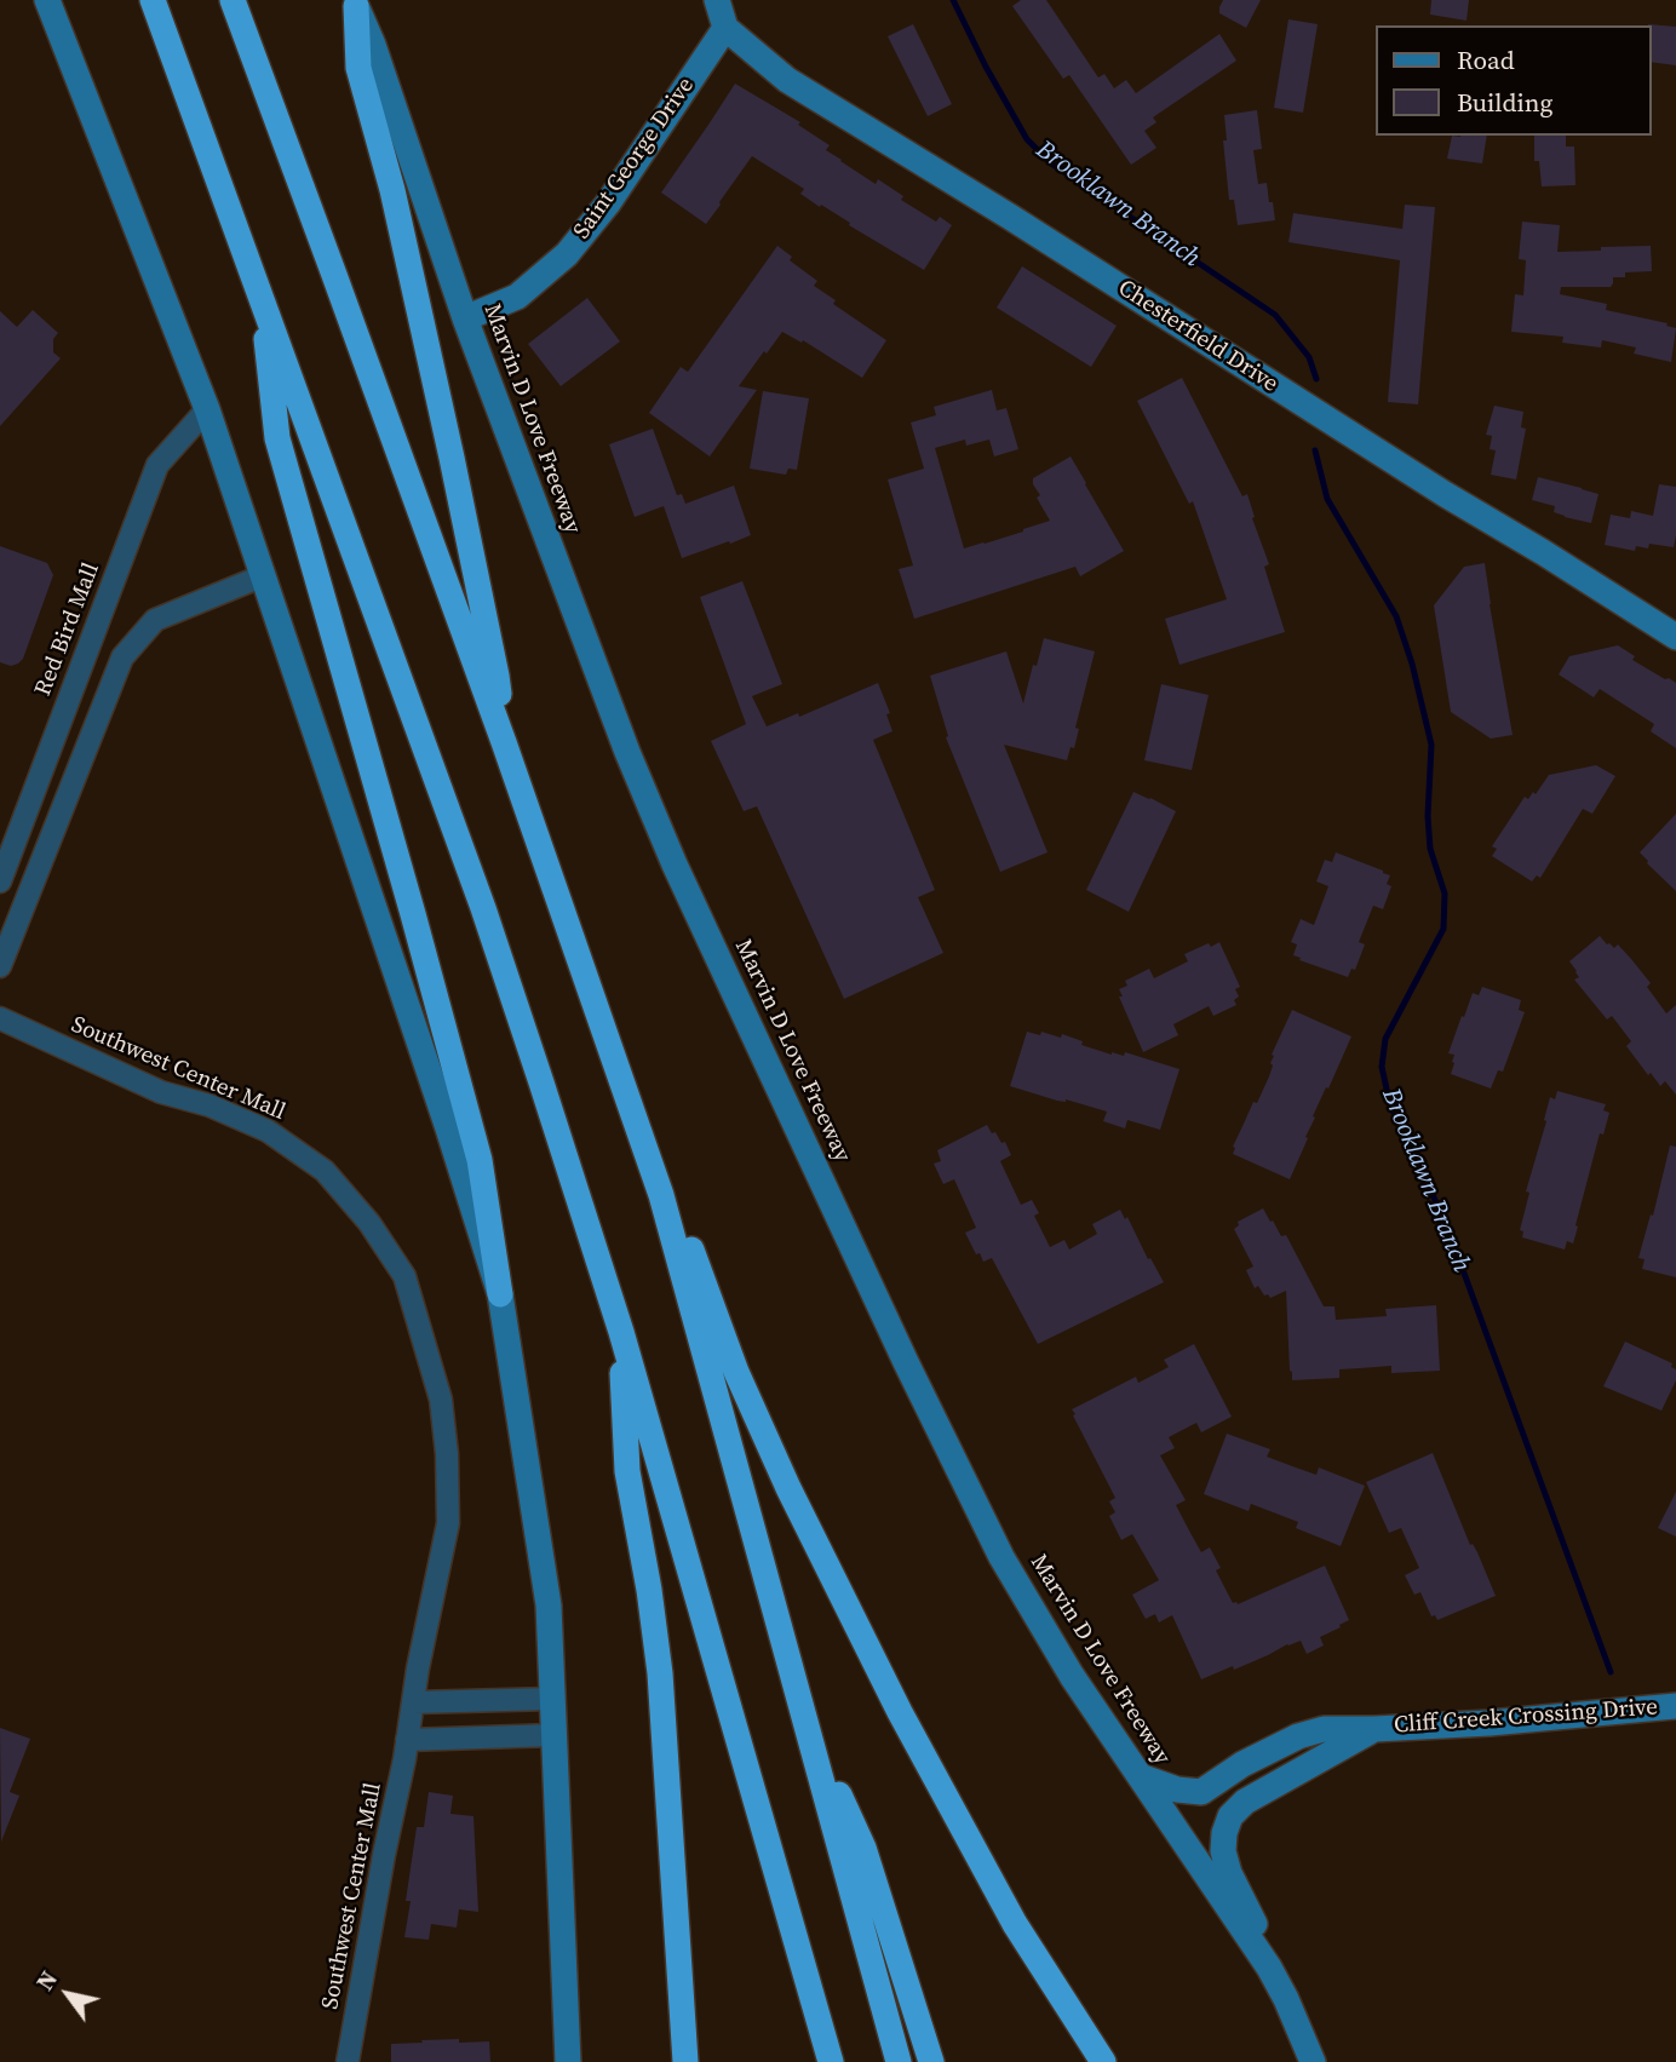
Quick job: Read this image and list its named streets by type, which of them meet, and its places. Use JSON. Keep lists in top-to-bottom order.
{
  "streets": {
    "main road": [
      "Saint George Drive",
      "Chesterfield Drive",
      "Marvin D Love Freeway",
      "Cliff Creek Crossing Drive"
    ],
    "street": ["Red Bird Mall", "Southwest Center Mall"]
  },
  "crossings": [
    ["Saint George Drive", "Chesterfield Drive"],
    ["Saint George Drive", "Marvin D Love Freeway"],
    ["Marvin D Love Freeway", "Cliff Creek Crossing Drive"]
  ],
  "water": ["Brooklawn Branch"],
  "legend": ["Road", "Building"],
  "north": "top left"
}
